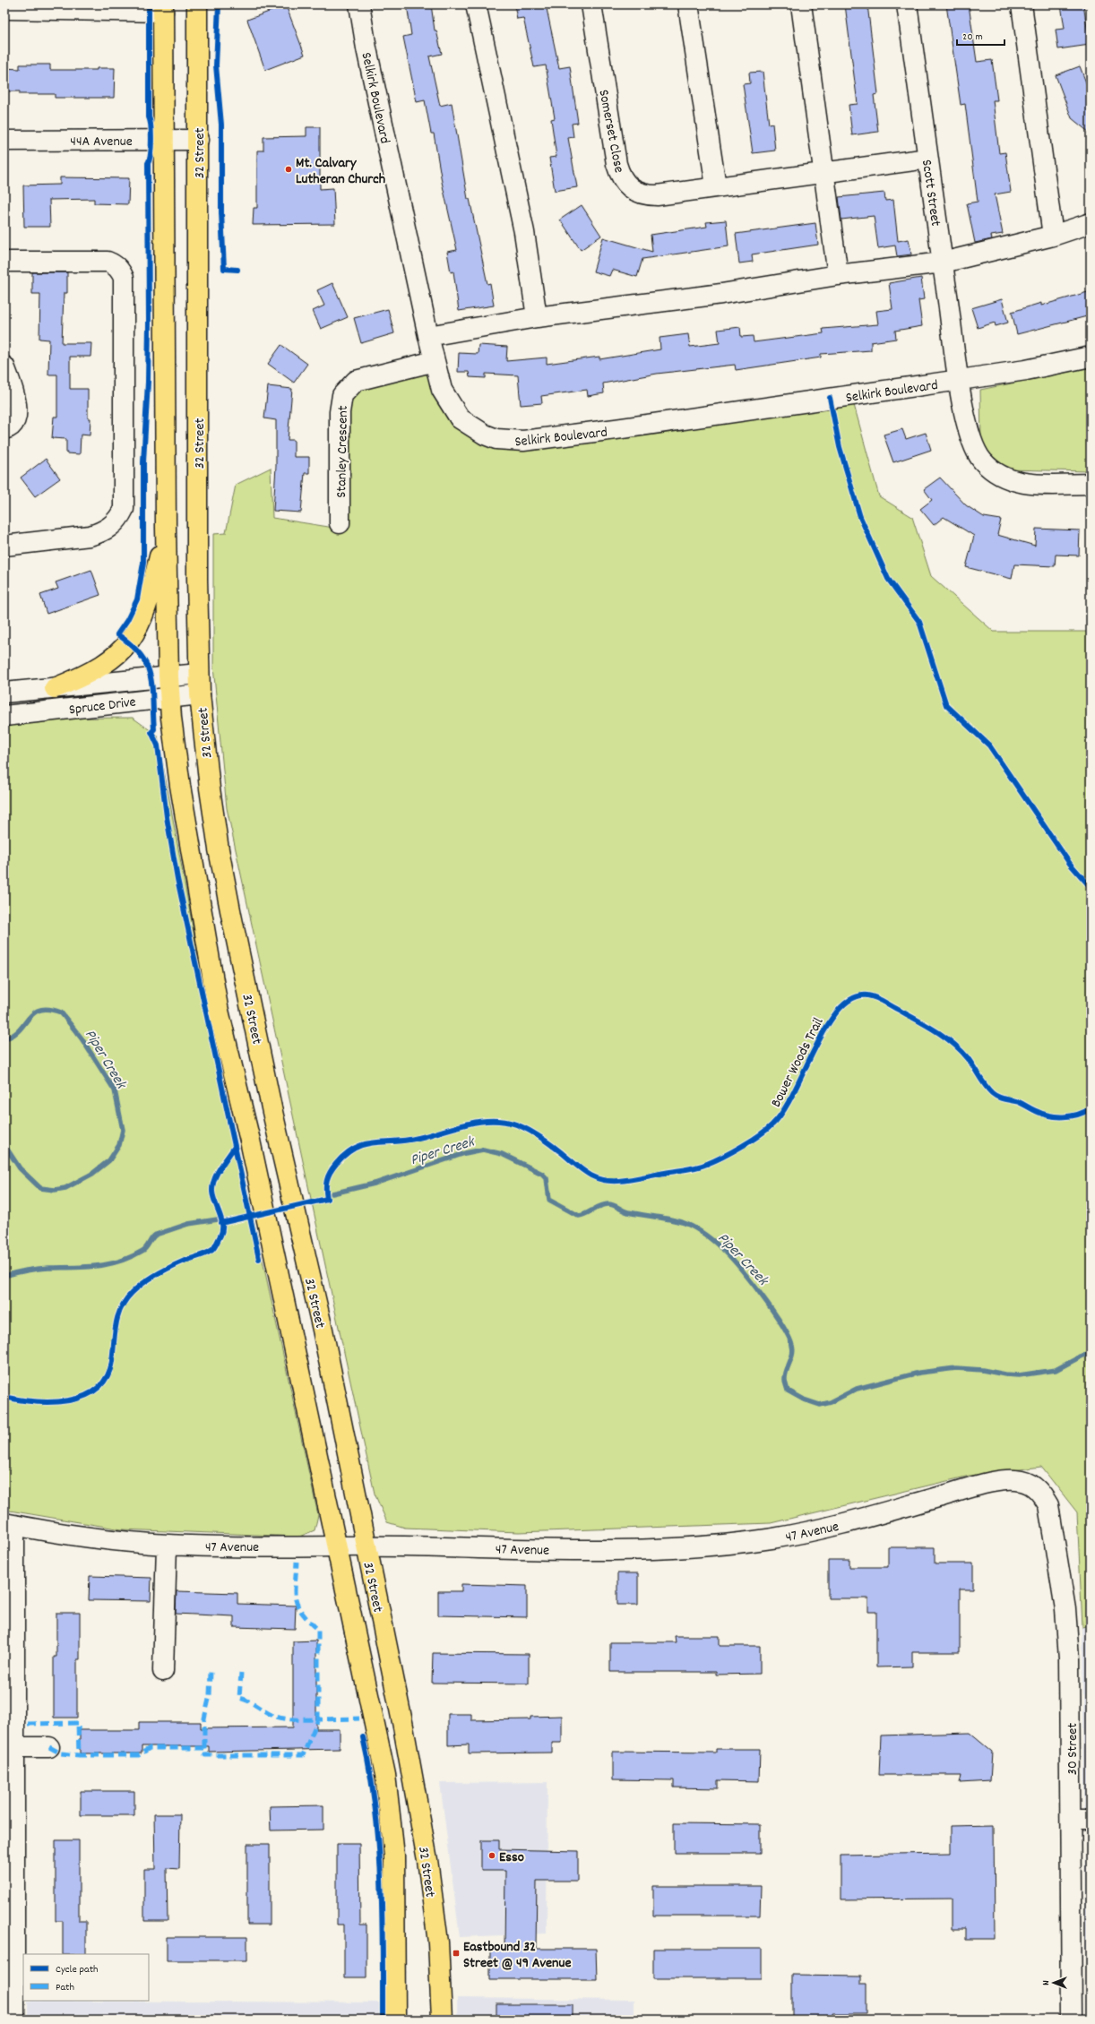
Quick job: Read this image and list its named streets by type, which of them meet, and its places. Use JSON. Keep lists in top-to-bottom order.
{
  "streets": {
    "main road": ["32 Street"],
    "street": [
      "Selkirk Boulevard",
      "Somerset Close",
      "44A Avenue",
      "Scott Street",
      "Stanley Crescent",
      "Spruce Drive",
      "47 Avenue",
      "30 Street"
    ],
    "cycle path": ["Bower Woods Trail"]
  },
  "crossings": [
    ["Selkirk Boulevard", "Scott Street"],
    ["Selkirk Boulevard", "Stanley Crescent"],
    ["Somerset Close", "Scott Street"],
    ["44A Avenue", "32 Street"],
    ["32 Street", "Spruce Drive"],
    ["32 Street", "47 Avenue"],
    ["47 Avenue", "30 Street"]
  ],
  "water": ["Piper Creek"],
  "places": {
    "other": ["Mt. Calvary Lutheran Church", "Esso"],
    "transit": ["Eastbound 32 Street @ 49 Avenue"]
  },
  "legend": ["Cycle path", "Path"],
  "scale_bar": "20 m",
  "north": "left"
}
